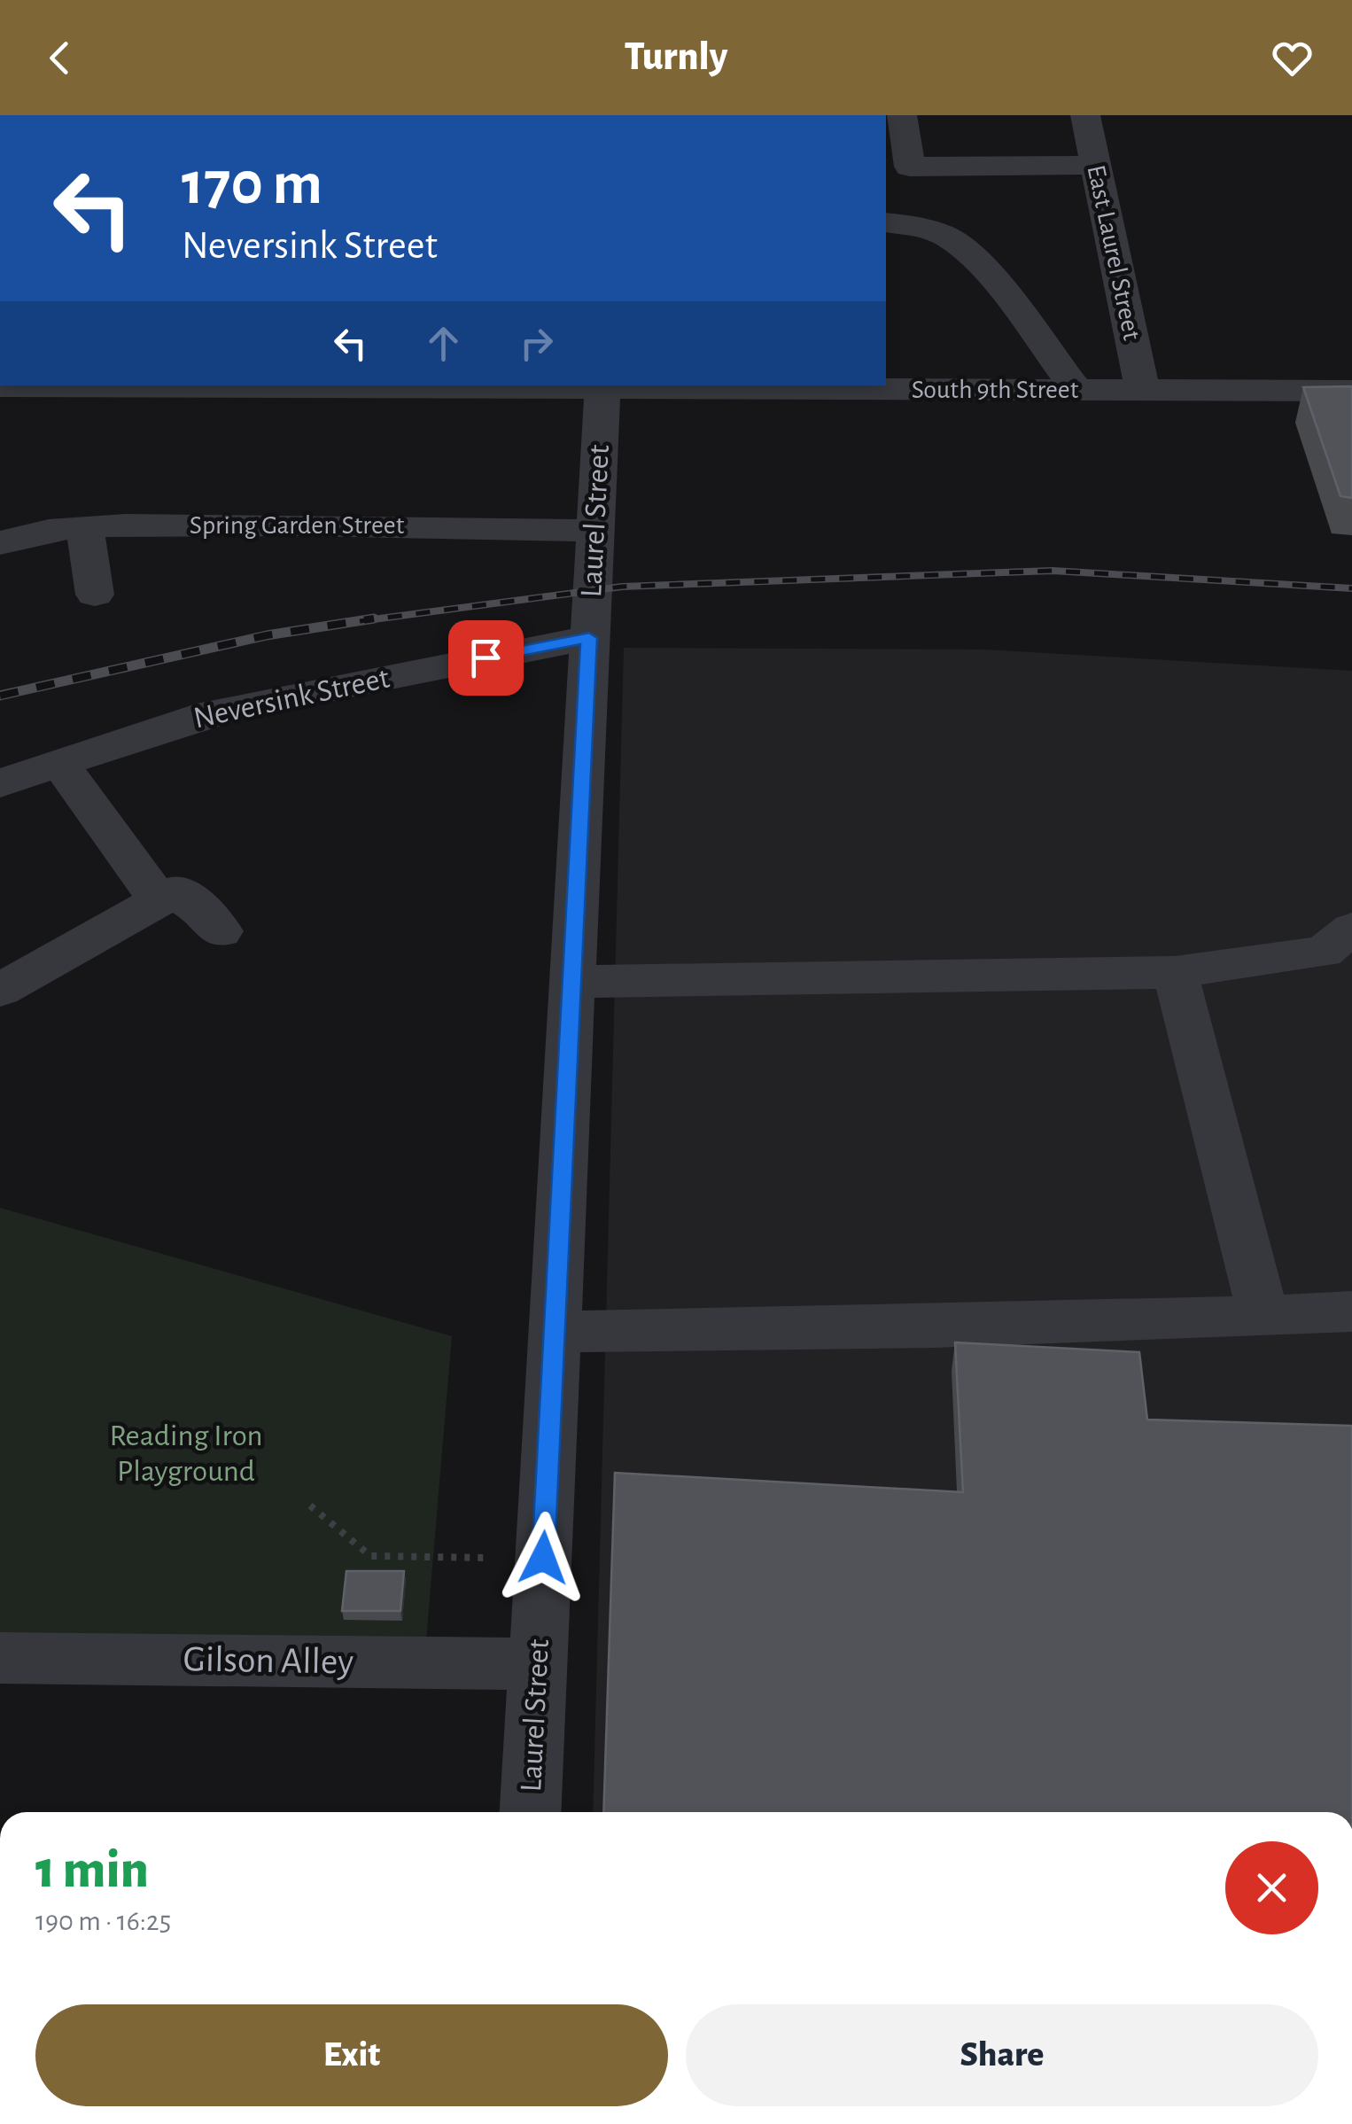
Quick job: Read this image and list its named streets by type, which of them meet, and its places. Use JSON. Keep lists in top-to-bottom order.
{
  "streets": {
    "street": [
      "East Laurel Street",
      "South 9th Street",
      "Laurel Street",
      "Spring Garden Street",
      "Neversink Street",
      "Gilson Alley"
    ]
  },
  "crossings": [
    ["East Laurel Street", "South 9th Street"],
    ["South 9th Street", "Laurel Street"],
    ["Laurel Street", "Spring Garden Street"],
    ["Laurel Street", "Neversink Street"],
    ["Laurel Street", "Gilson Alley"]
  ],
  "parks": ["Reading Iron Playground"],
  "page": {
    "header": "Turnly",
    "turn": ["170 m", "Neversink Street"],
    "heading": ["1 min", "190 m · 16:25"],
    "buttons": ["Exit", "Share"]
  }
}
